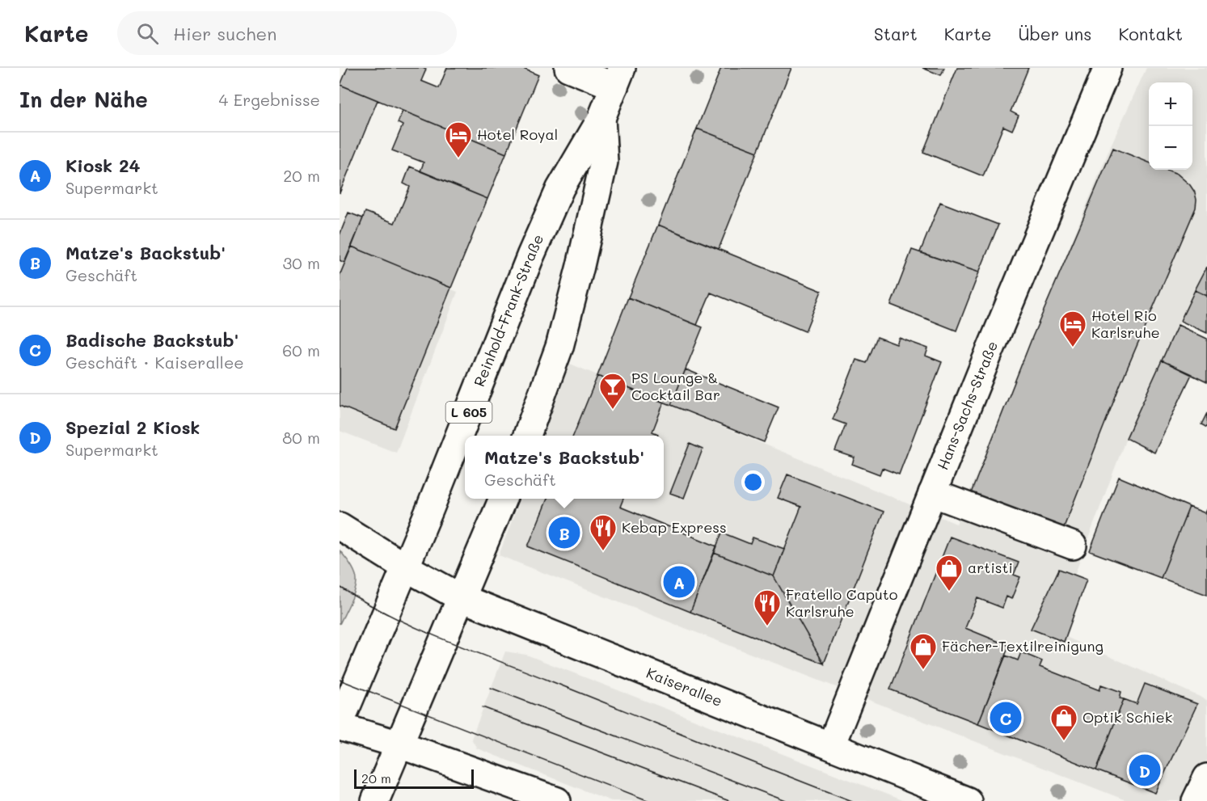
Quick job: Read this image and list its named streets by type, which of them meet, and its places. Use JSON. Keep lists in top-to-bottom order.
{
  "streets": {
    "main road": [
      "Reinhold-Frank-Straße",
      "Hans-Sachs-Straße",
      "L 605",
      "Kaiserallee"
    ]
  },
  "crossings": [
    ["Reinhold-Frank-Straße", "Kaiserallee"],
    ["Hans-Sachs-Straße", "Kaiserallee"]
  ],
  "places": {
    "hotel": ["Hotel Royal", "Hotel Rio Karlsruhe"],
    "bar": ["PS Lounge & Cocktail Bar"],
    "restaurant": ["Kebap Express", "Fratello Caputo Karlsruhe"],
    "shop": ["artisti", "Fächer-Textilreinigung", "Optik Schiek"]
  },
  "scale_bar": "20 m",
  "page": {
    "header": "Karte",
    "search": "Hier suchen",
    "nav": [
      "Start",
      "Karte",
      "Über uns",
      "Kontakt"
    ],
    "heading": ["In der Nähe", "4 Ergebnisse"],
    "map_buttons": ["+", "−"],
    "list": [
      {
        "mark": "A",
        "name": "Kiosk 24",
        "note": "Supermarkt",
        "value": "20 m"
      },
      {
        "mark": "B",
        "name": "Matze's Backstub'",
        "note": "Geschäft",
        "value": "30 m"
      },
      {
        "mark": "C",
        "name": "Badische Backstub'",
        "note": "Geschäft · Kaiserallee",
        "value": "60 m"
      },
      {
        "mark": "D",
        "name": "Spezial 2 Kiosk",
        "note": "Supermarkt",
        "value": "80 m"
      }
    ],
    "popup": ["Matze's Backstub'", "Geschäft"],
    "pins": [
      "B",
      "A",
      "C",
      "D"
    ],
    "scale": "20 m"
  }
}
